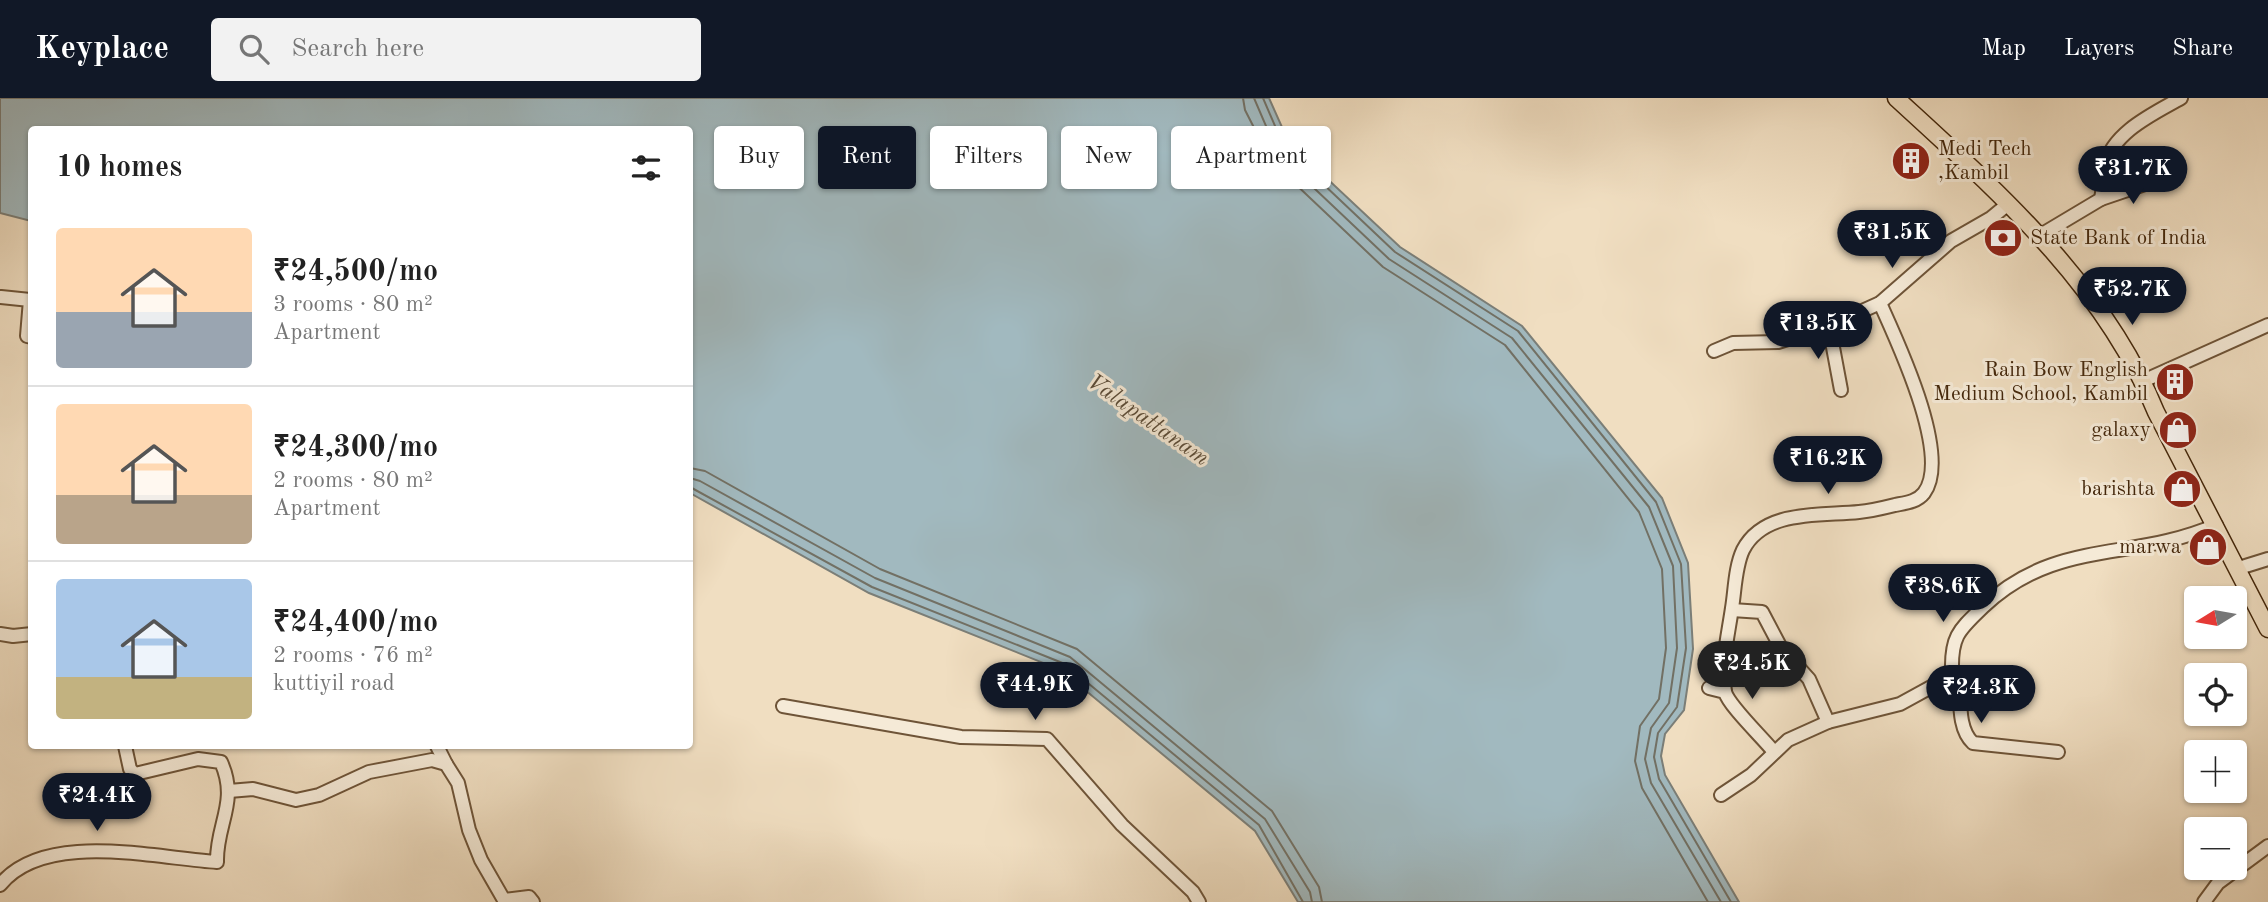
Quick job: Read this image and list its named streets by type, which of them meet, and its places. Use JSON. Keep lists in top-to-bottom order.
{
  "water": ["Valapattanam"],
  "places": {
    "building": ["Medi Tech ,Kambil", "Rain Bow English Medium School, Kambil"],
    "bank": ["State Bank of India"],
    "shop": ["galaxy", "barishta", "marwa"]
  },
  "north": "left",
  "page": {
    "header": "Keyplace",
    "search": "Search here",
    "nav": ["Map", "Layers", "Share"],
    "chip": [
      "Buy",
      "Rent",
      "Filters",
      "New",
      "Apartment"
    ],
    "heading": "10 homes",
    "price": [
      "₹31.7K",
      "₹31.5K",
      "₹52.7K",
      "₹13.5K",
      "₹16.2K",
      "₹38.6K",
      "₹24.5K",
      "₹44.9K",
      "₹24.3K",
      "₹24.4K"
    ],
    "list": [
      {
        "name": "₹24,500/mo",
        "note": "3 rooms · 80 m² · Apartment"
      },
      {
        "name": "₹24,300/mo",
        "note": "2 rooms · 80 m² · Apartment"
      },
      {
        "name": "₹24,400/mo",
        "note": "2 rooms · 76 m² · kuttiyil road"
      }
    ],
    "map_buttons": ["+", "−"]
  }
}
